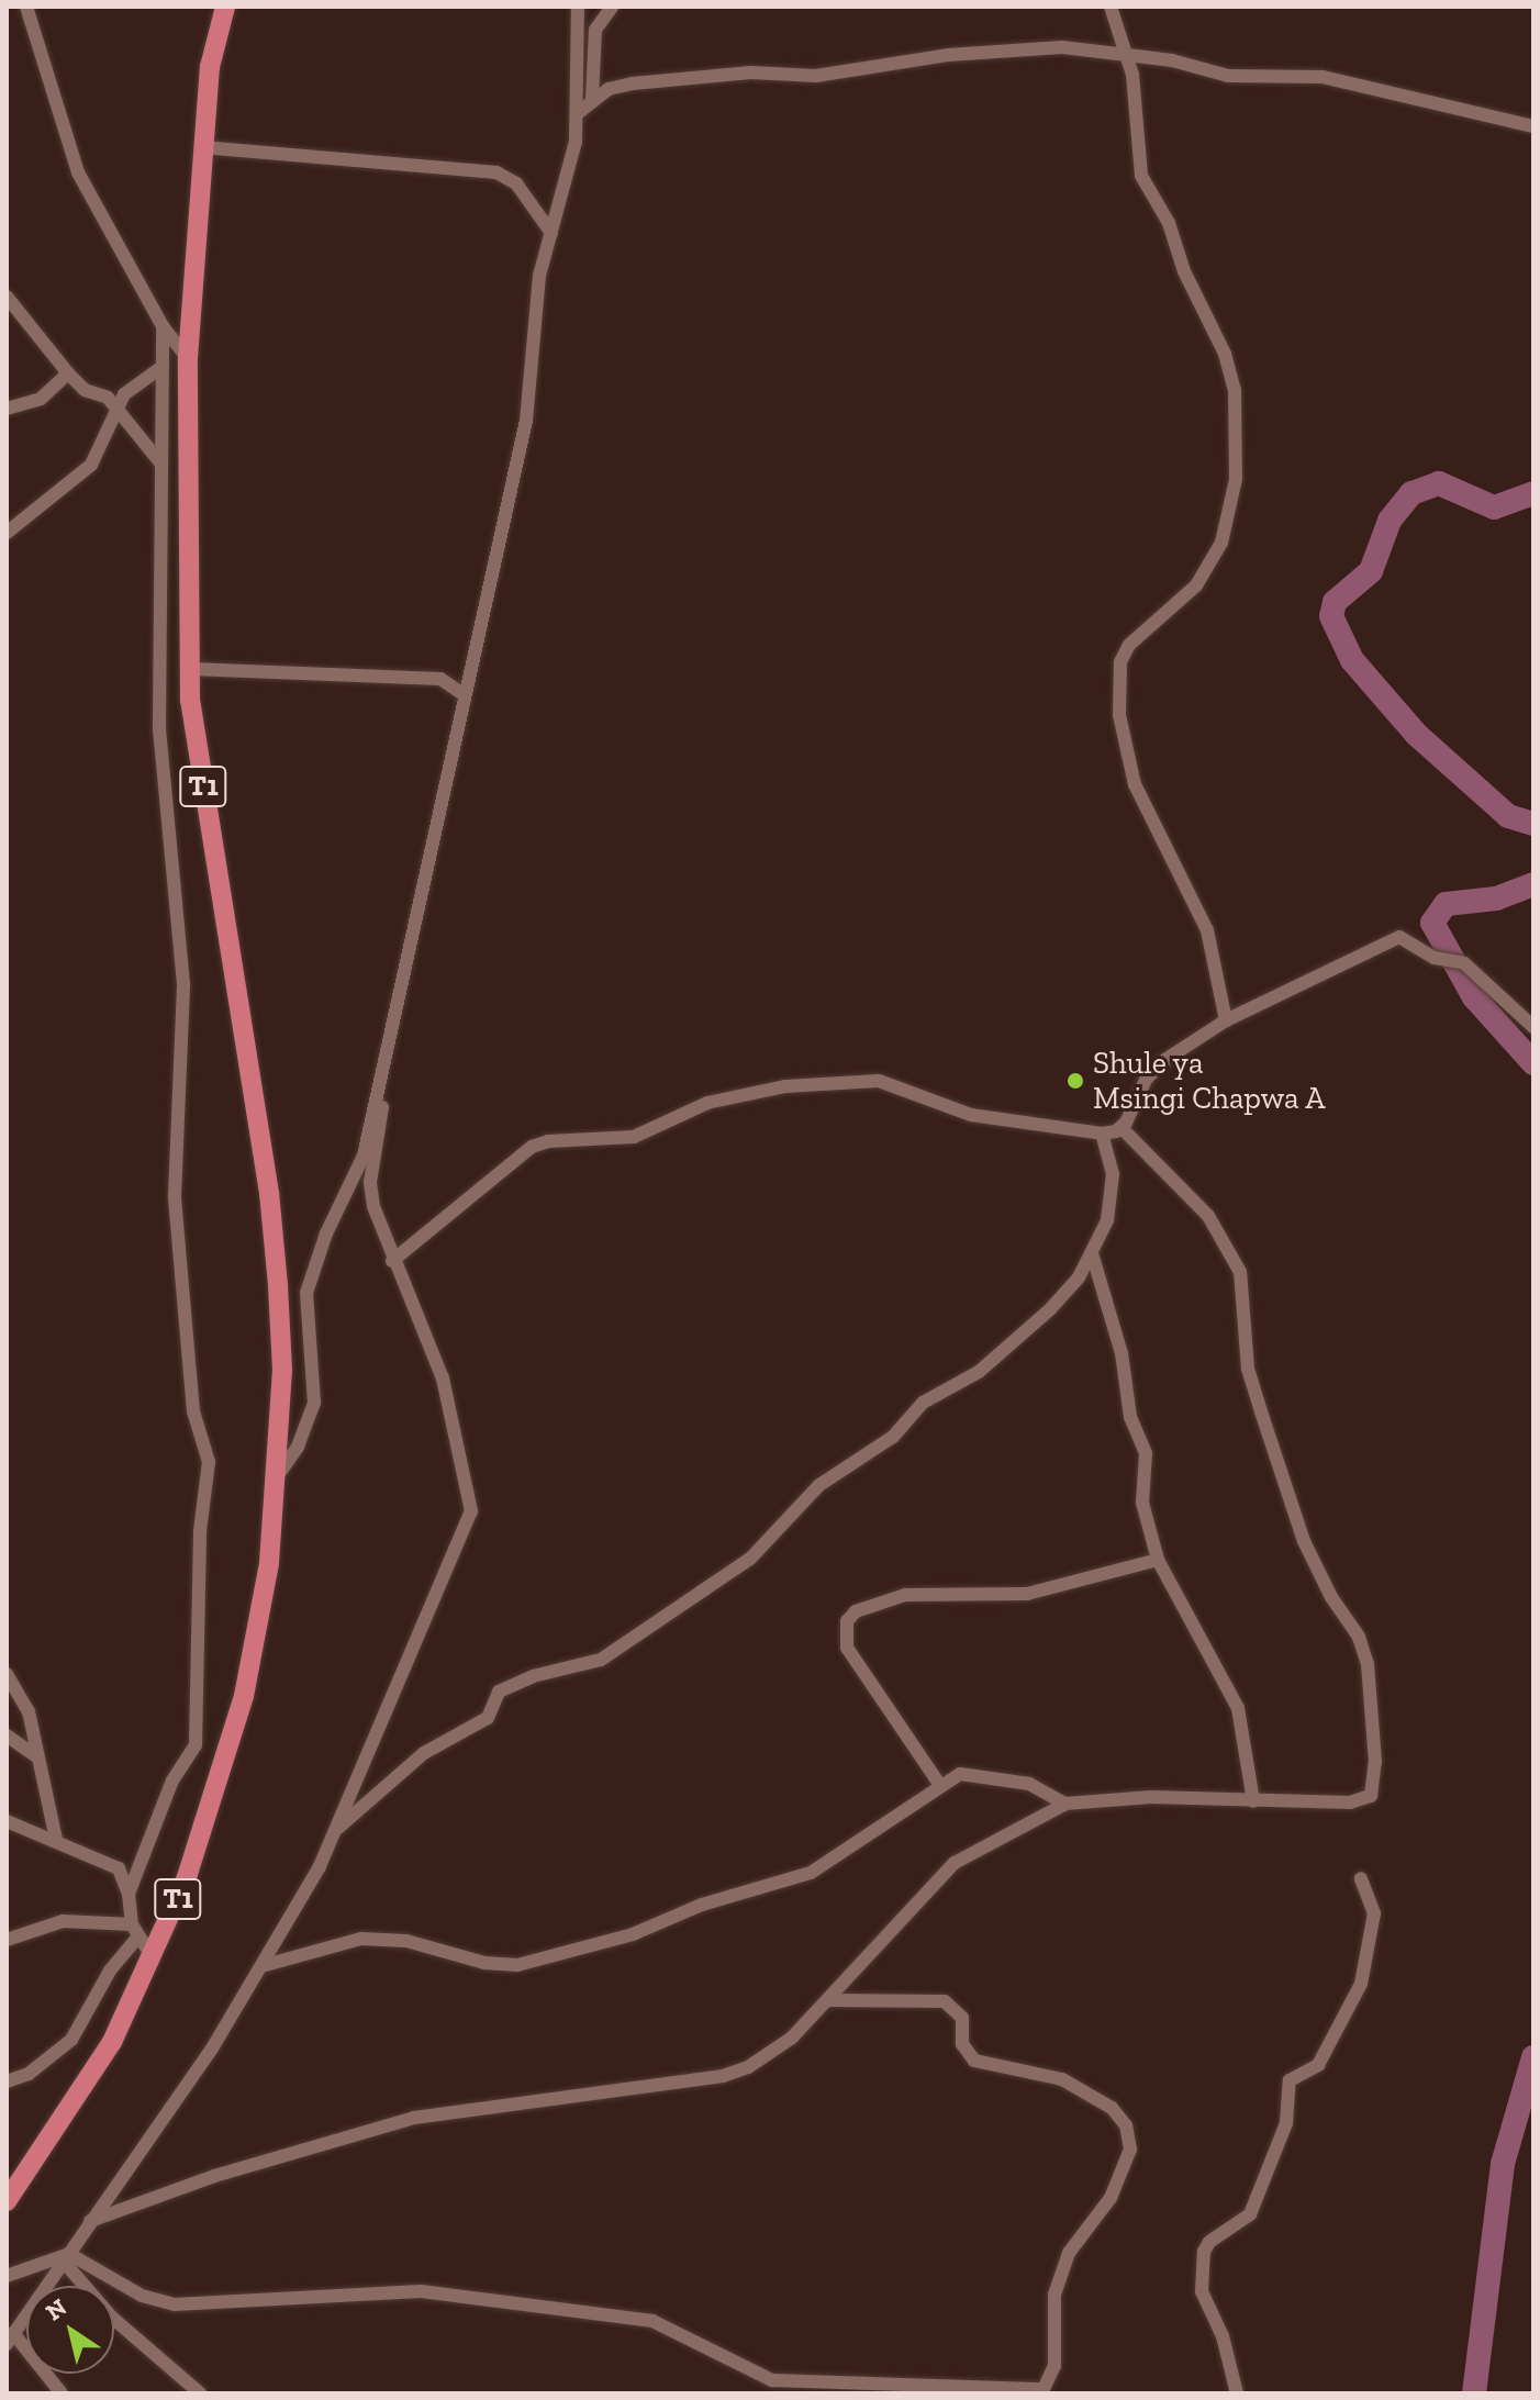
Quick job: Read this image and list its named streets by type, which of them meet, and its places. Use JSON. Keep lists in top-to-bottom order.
{
  "streets": {
    "highway": ["T1"]
  },
  "places": ["Shule ya Msingi Chapwa A"],
  "north": "top left"
}
